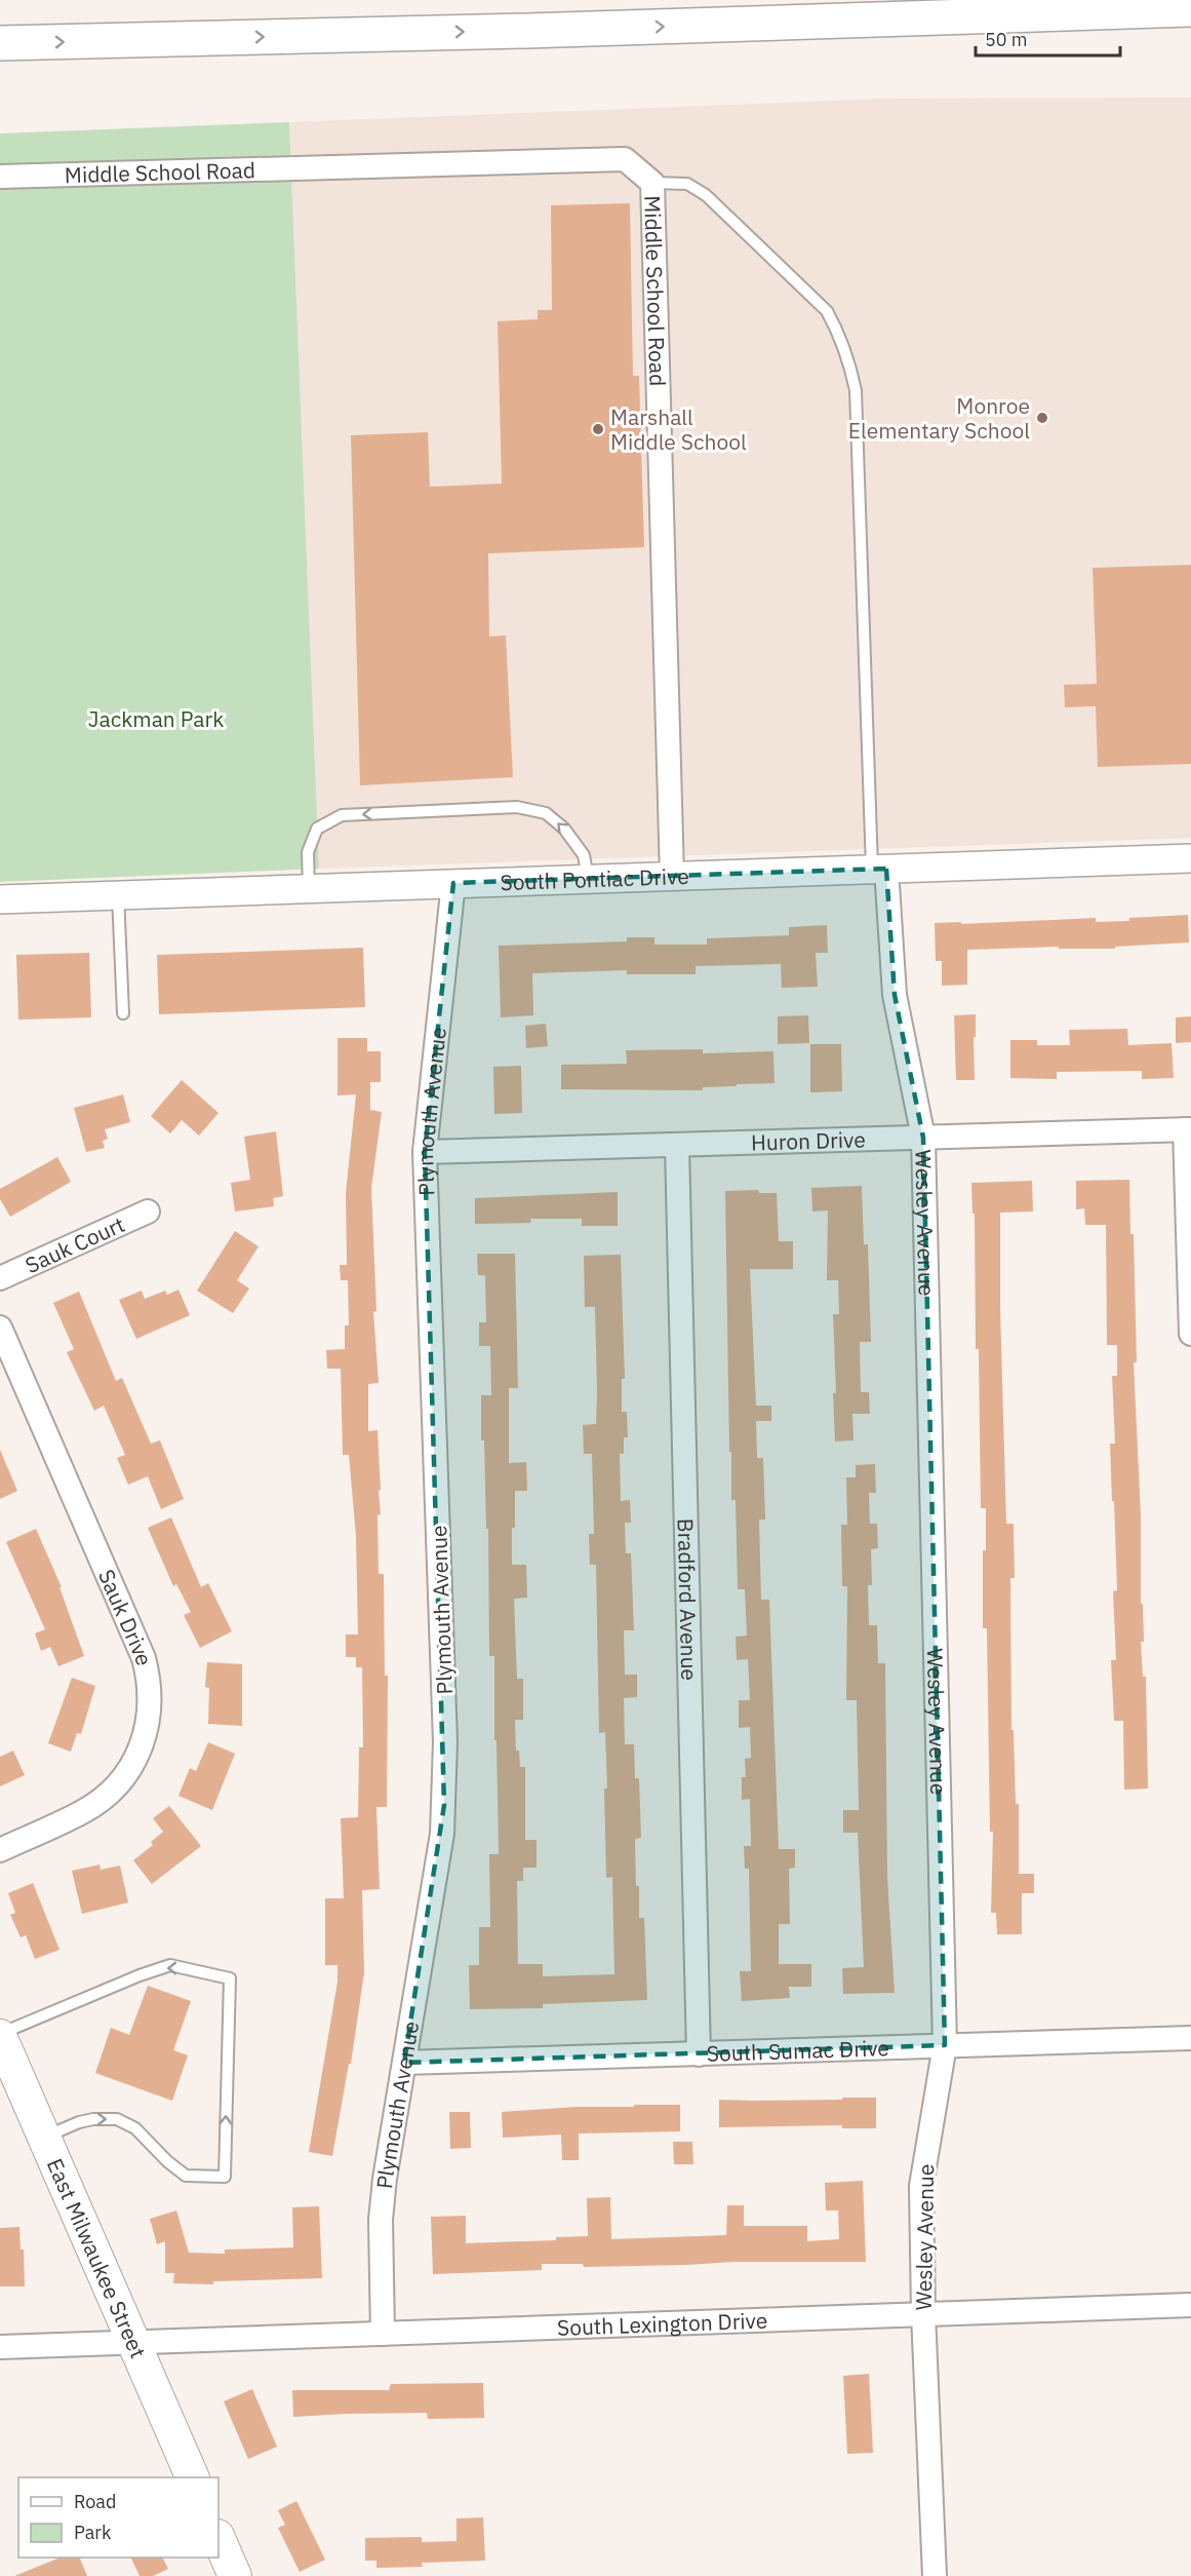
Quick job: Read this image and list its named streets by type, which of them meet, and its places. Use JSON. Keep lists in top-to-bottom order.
{
  "streets": {
    "main road": ["East Milwaukee Street"],
    "street": [
      "Middle School Road",
      "South Pontiac Drive",
      "Plymouth Avenue",
      "Huron Drive",
      "Wesley Avenue",
      "Sauk Court",
      "Bradford Avenue",
      "Sauk Drive",
      "South Sumac Drive",
      "South Lexington Drive"
    ]
  },
  "crossings": [
    ["Middle School Road", "South Pontiac Drive"],
    ["South Pontiac Drive", "Plymouth Avenue"],
    ["South Pontiac Drive", "Wesley Avenue"],
    ["Plymouth Avenue", "Huron Drive"],
    ["Plymouth Avenue", "South Sumac Drive"],
    ["Plymouth Avenue", "South Lexington Drive"],
    ["Huron Drive", "Wesley Avenue"],
    ["Huron Drive", "Bradford Avenue"],
    ["Wesley Avenue", "South Sumac Drive"],
    ["Wesley Avenue", "South Lexington Drive"],
    ["Bradford Avenue", "South Sumac Drive"],
    ["East Milwaukee Street", "South Lexington Drive"]
  ],
  "parks": ["Jackman Park"],
  "places": ["Monroe Elementary School", "Marshall Middle School"],
  "legend": ["Road", "Park"],
  "scale_bar": "50 m"
}
